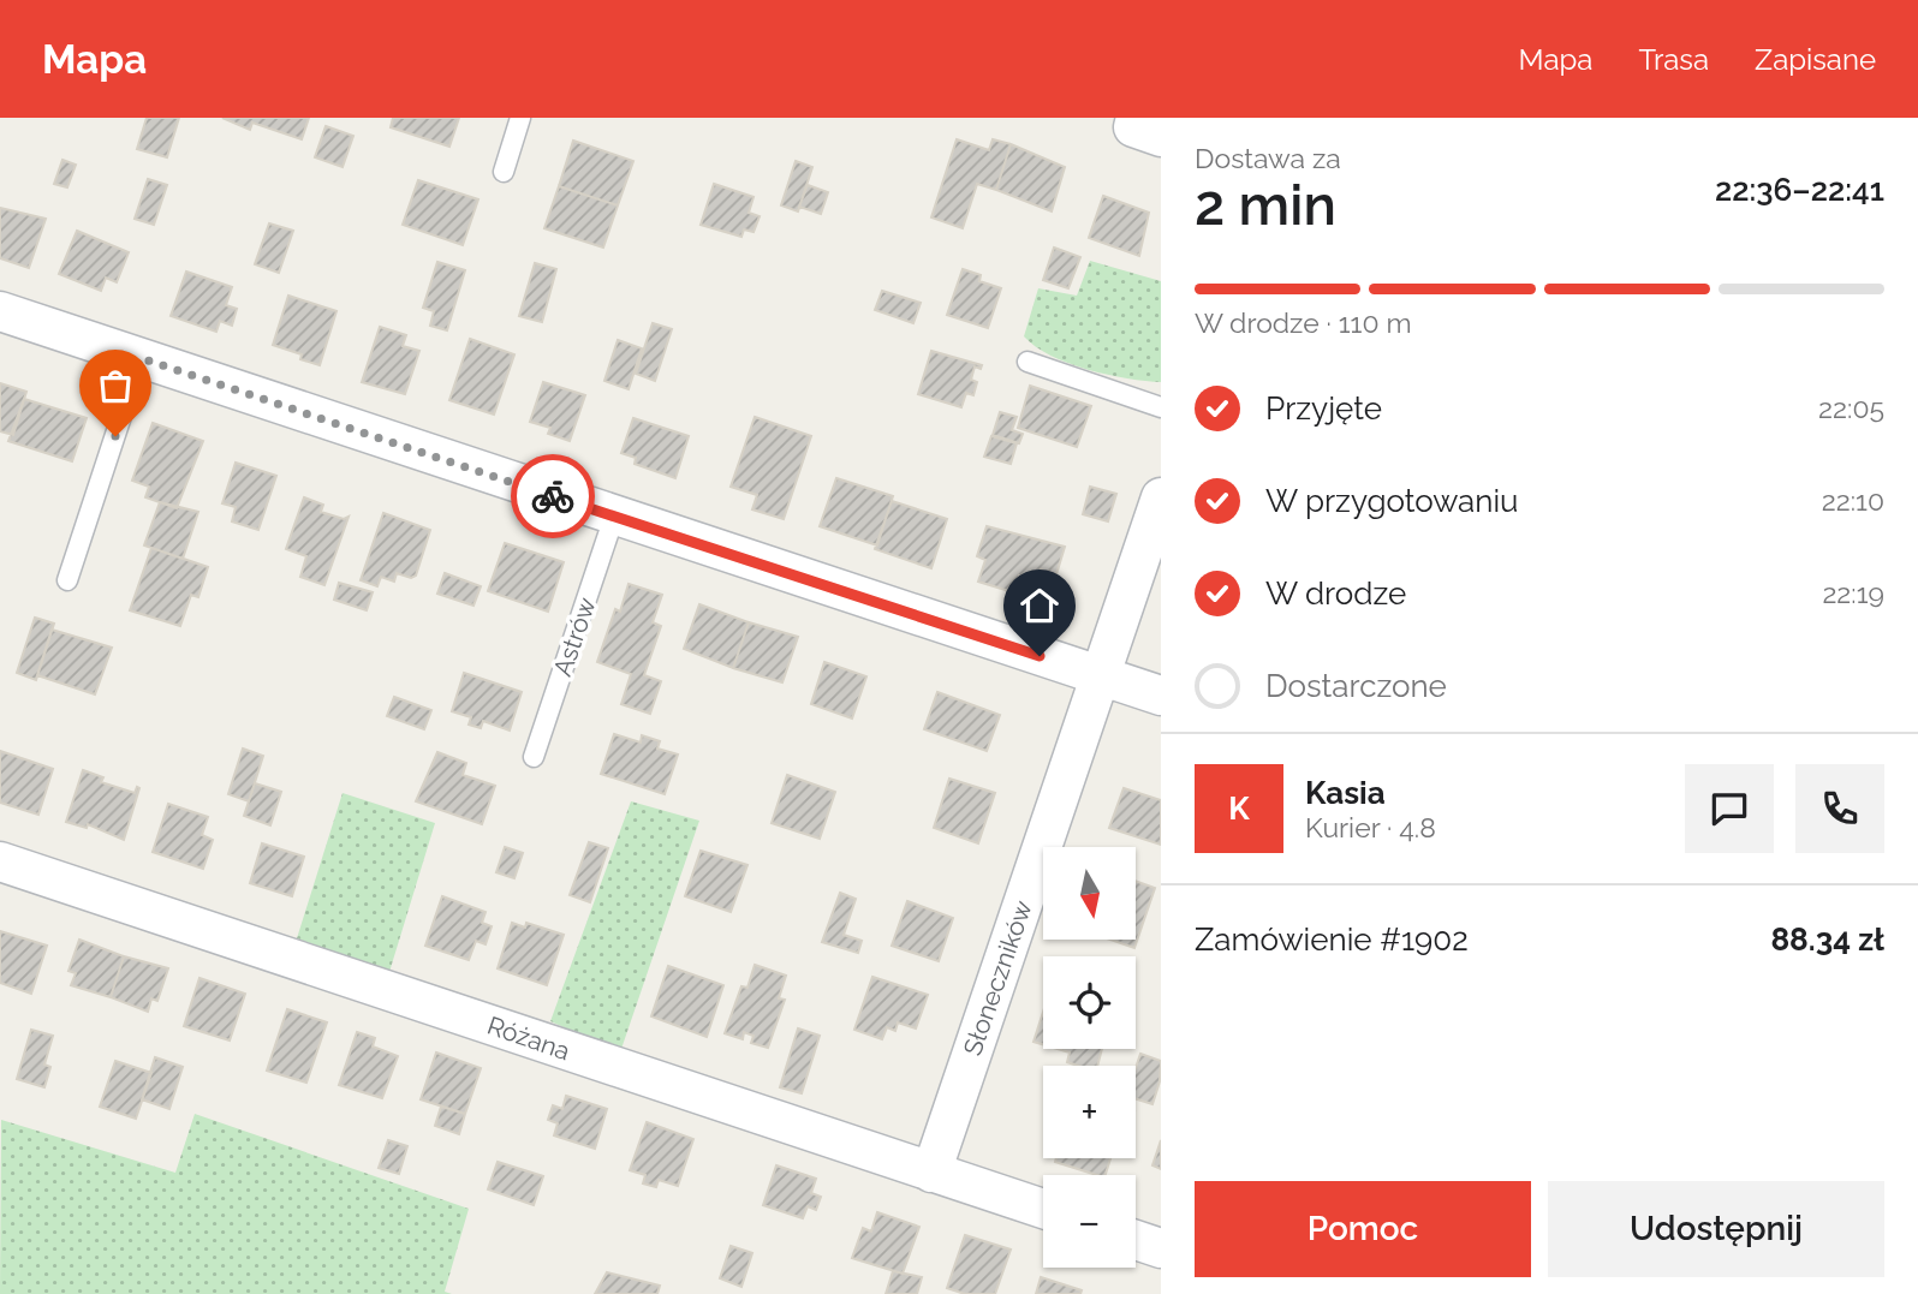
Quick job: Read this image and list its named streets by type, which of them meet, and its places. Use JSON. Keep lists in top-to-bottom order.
{
  "streets": {
    "street": ["Słoneczników", "Różana"],
    "lane": ["Astrów"]
  },
  "crossings": [
    ["Słoneczników", "Różana"]
  ],
  "north": "bottom",
  "page": {
    "header": "Mapa",
    "nav": ["Mapa", "Trasa", "Zapisane"],
    "heading": ["2 min", "Dostawa za", "22:36–22:41"],
    "panel": [
      "Kasia",
      "Kurier · 4.8",
      "Zamówienie #1902",
      "88.34 zł"
    ],
    "bar": "W drodze · 110 m",
    "list": [
      ["Przyjęte", "22:05"],
      ["W przygotowaniu", "22:10"],
      ["W drodze", "22:19"],
      "Dostarczone"
    ],
    "round": "K",
    "map_buttons": ["+", "−"],
    "buttons": ["Pomoc", "Udostępnij"]
  }
}
